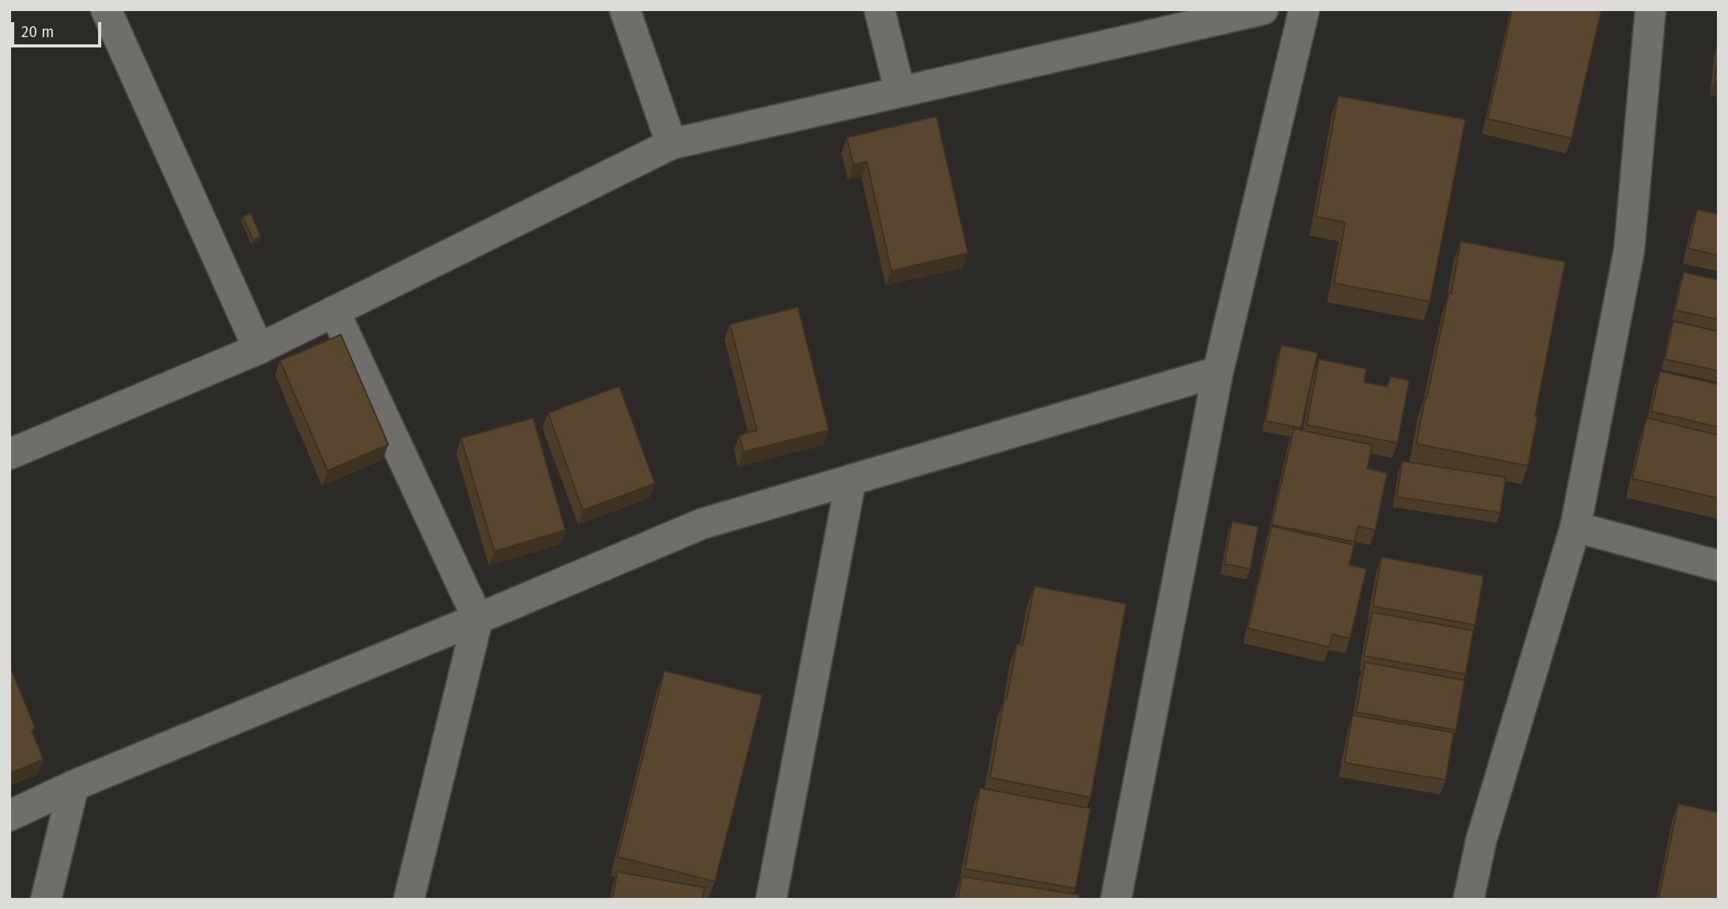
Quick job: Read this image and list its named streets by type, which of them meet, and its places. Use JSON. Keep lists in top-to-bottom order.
{
  "scale_bar": "20 m"
}
